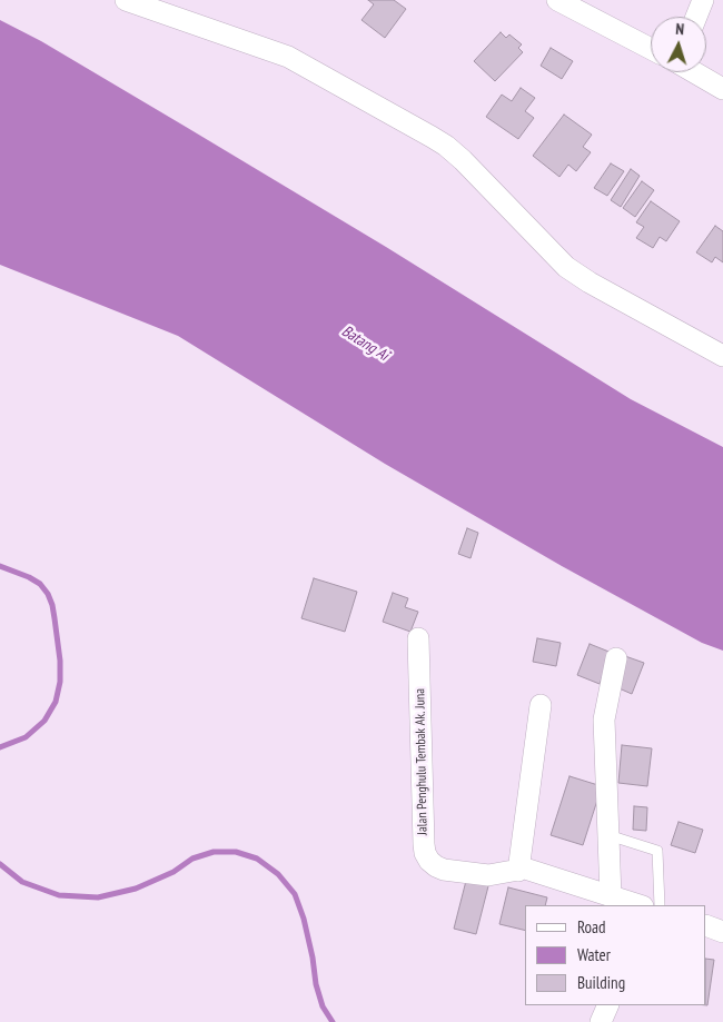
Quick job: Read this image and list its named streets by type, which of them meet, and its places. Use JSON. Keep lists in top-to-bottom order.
{
  "streets": {
    "street": ["Jalan Penghulu Tembak Ak. Juna"]
  },
  "water": ["Batang Ai"],
  "legend": ["Road", "Water", "Building"],
  "north": "top"
}
